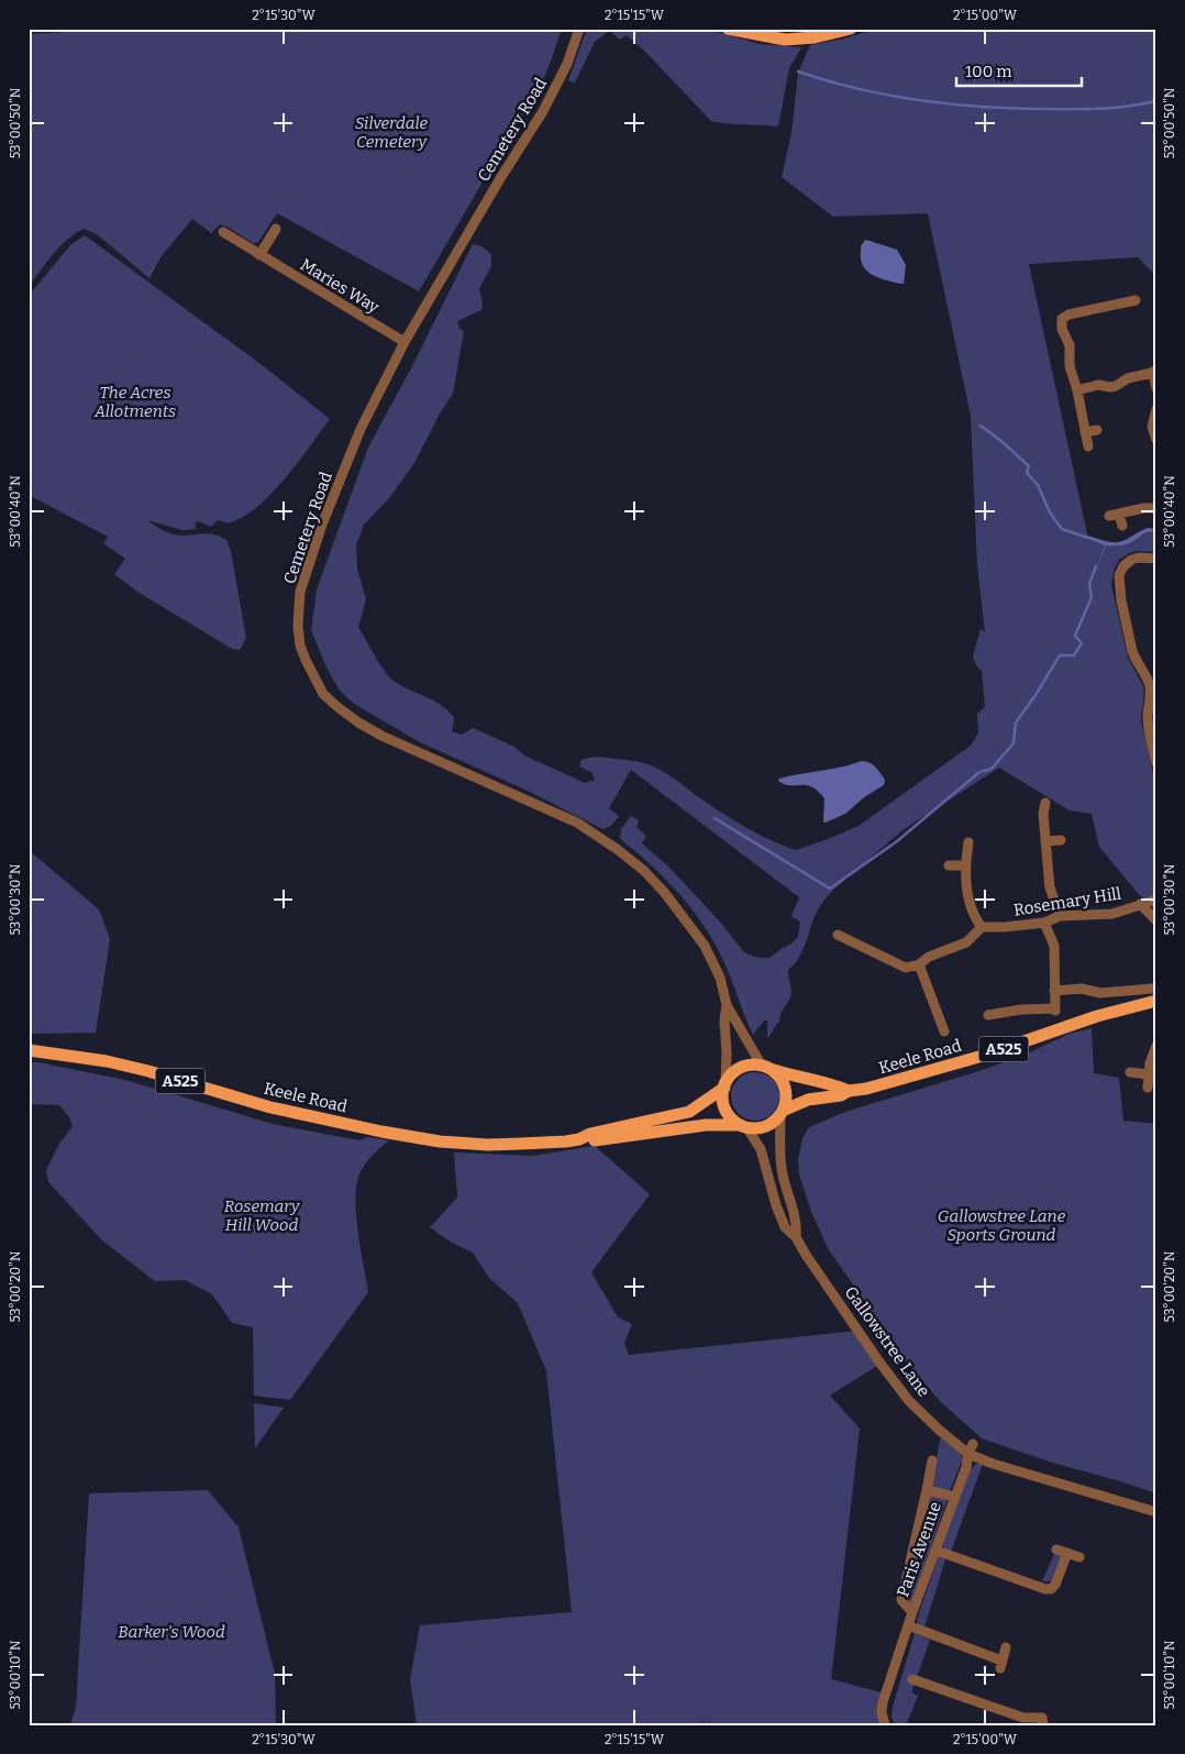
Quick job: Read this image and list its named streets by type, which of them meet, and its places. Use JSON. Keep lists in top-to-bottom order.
{
  "streets": {
    "main road": ["A525", "Keele Road"],
    "street": [
      "Cemetery Road",
      "Maries Way",
      "Rosemary Hill",
      "Gallowstree Lane",
      "Paris Avenue"
    ]
  },
  "crossings": [
    ["Cemetery Road", "Maries Way"],
    ["Cemetery Road", "Keele Road"],
    ["Cemetery Road", "Gallowstree Lane"],
    ["Keele Road", "Gallowstree Lane"],
    ["Gallowstree Lane", "Paris Avenue"]
  ],
  "parks": [
    "Silverdale Cemetery",
    "The Acres Allotments",
    "Rosemary Hill Wood",
    "Gallowstree Lane Sports Ground",
    "Barker's Wood"
  ],
  "scale_bar": "100 m",
  "coordinates": [
    "2°15'30\"W",
    "2°15'15\"W",
    "2°15'00\"W",
    "53°00'50\"N",
    "53°00'40\"N",
    "53°00'30\"N",
    "53°00'20\"N",
    "53°00'10\"N"
  ]
}
